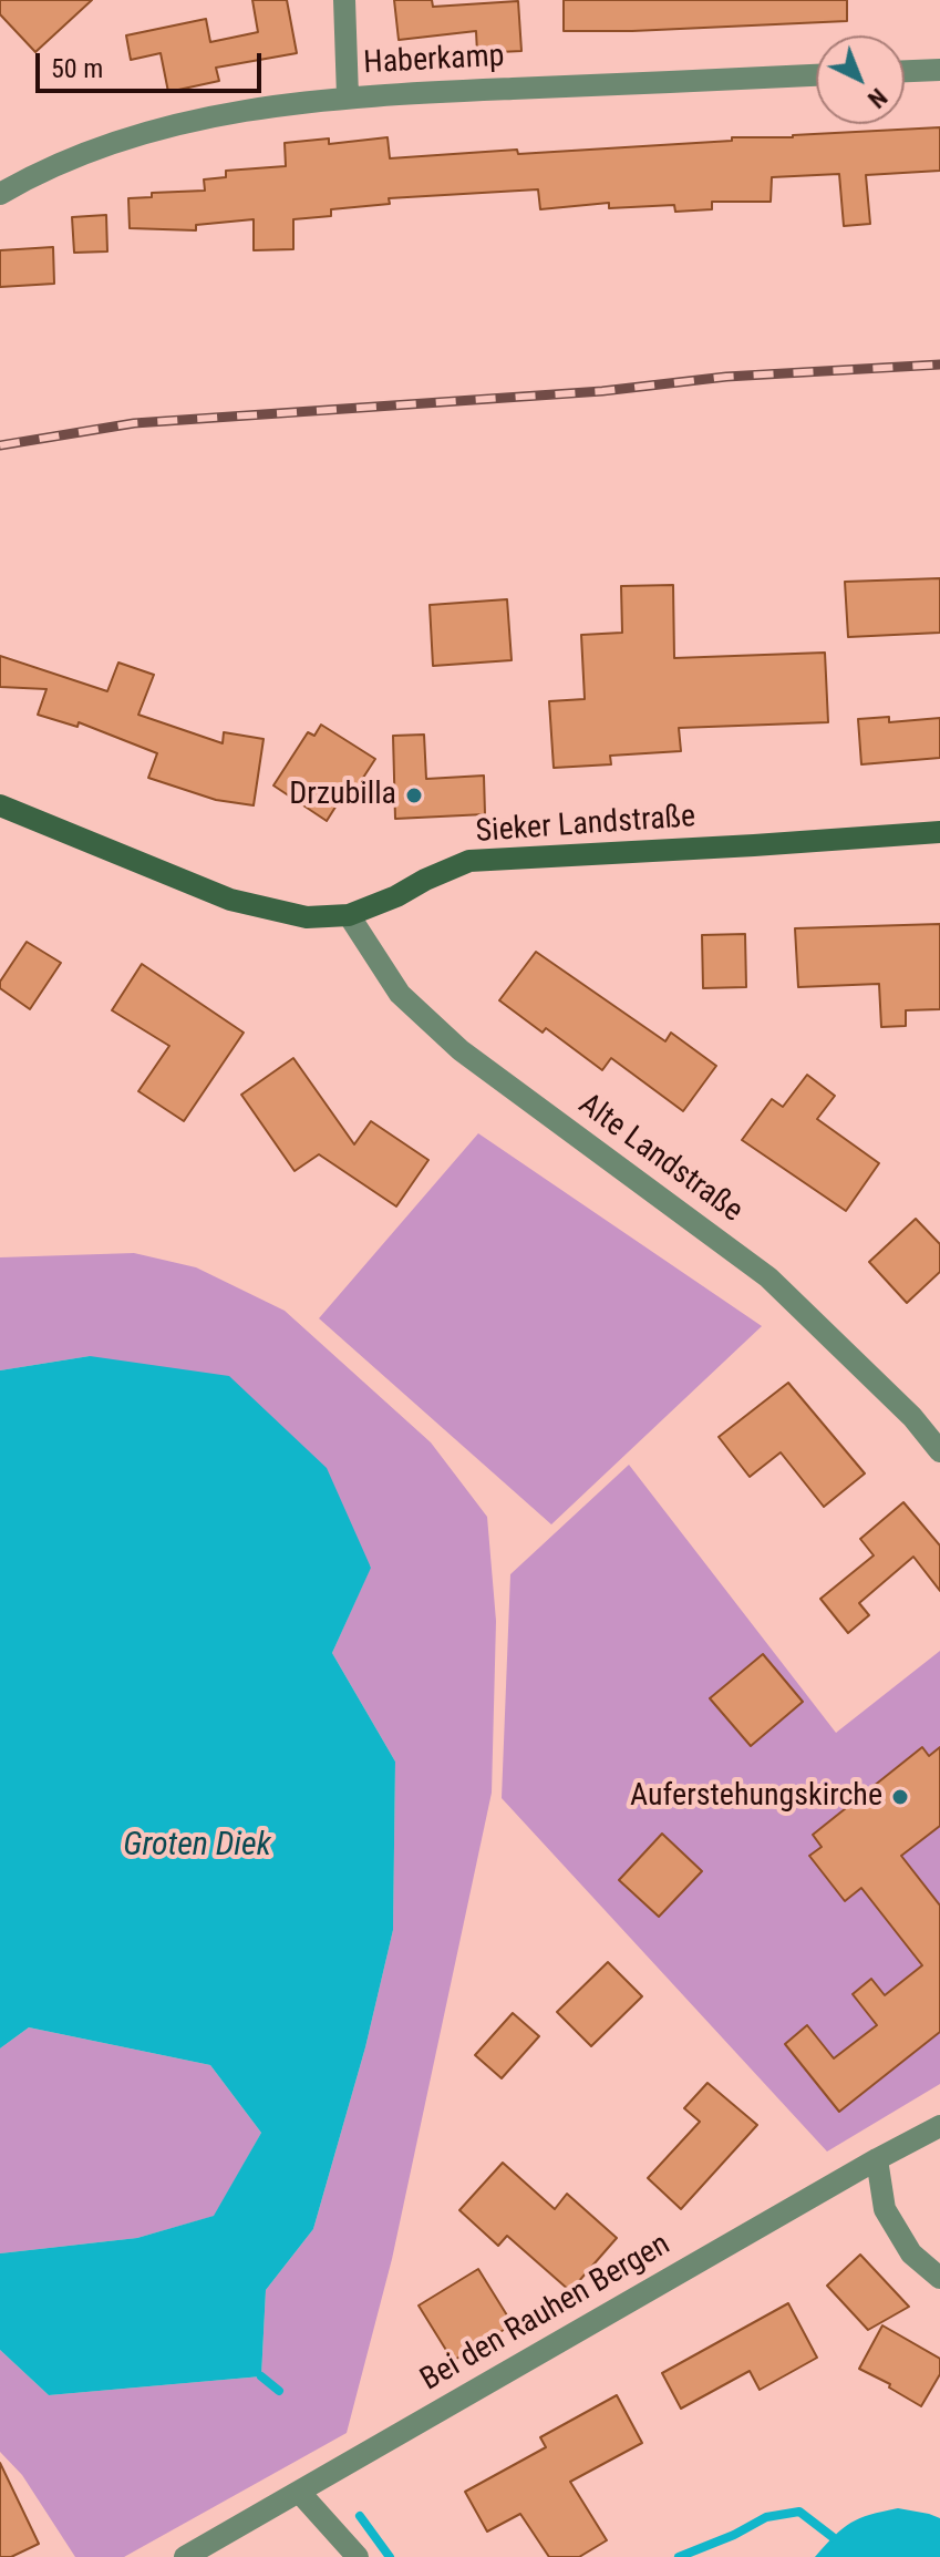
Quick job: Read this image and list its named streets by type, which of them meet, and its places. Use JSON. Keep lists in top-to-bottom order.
{
  "streets": {
    "street": [
      "Haberkamp",
      "Sieker Landstraße",
      "Alte Landstraße",
      "Bei den Rauhen Bergen"
    ]
  },
  "crossings": [
    ["Sieker Landstraße", "Alte Landstraße"]
  ],
  "water": ["Groten Diek"],
  "places": ["Drzubilla", "Auferstehungskirche"],
  "scale_bar": "50 m",
  "north": "bottom right"
}
